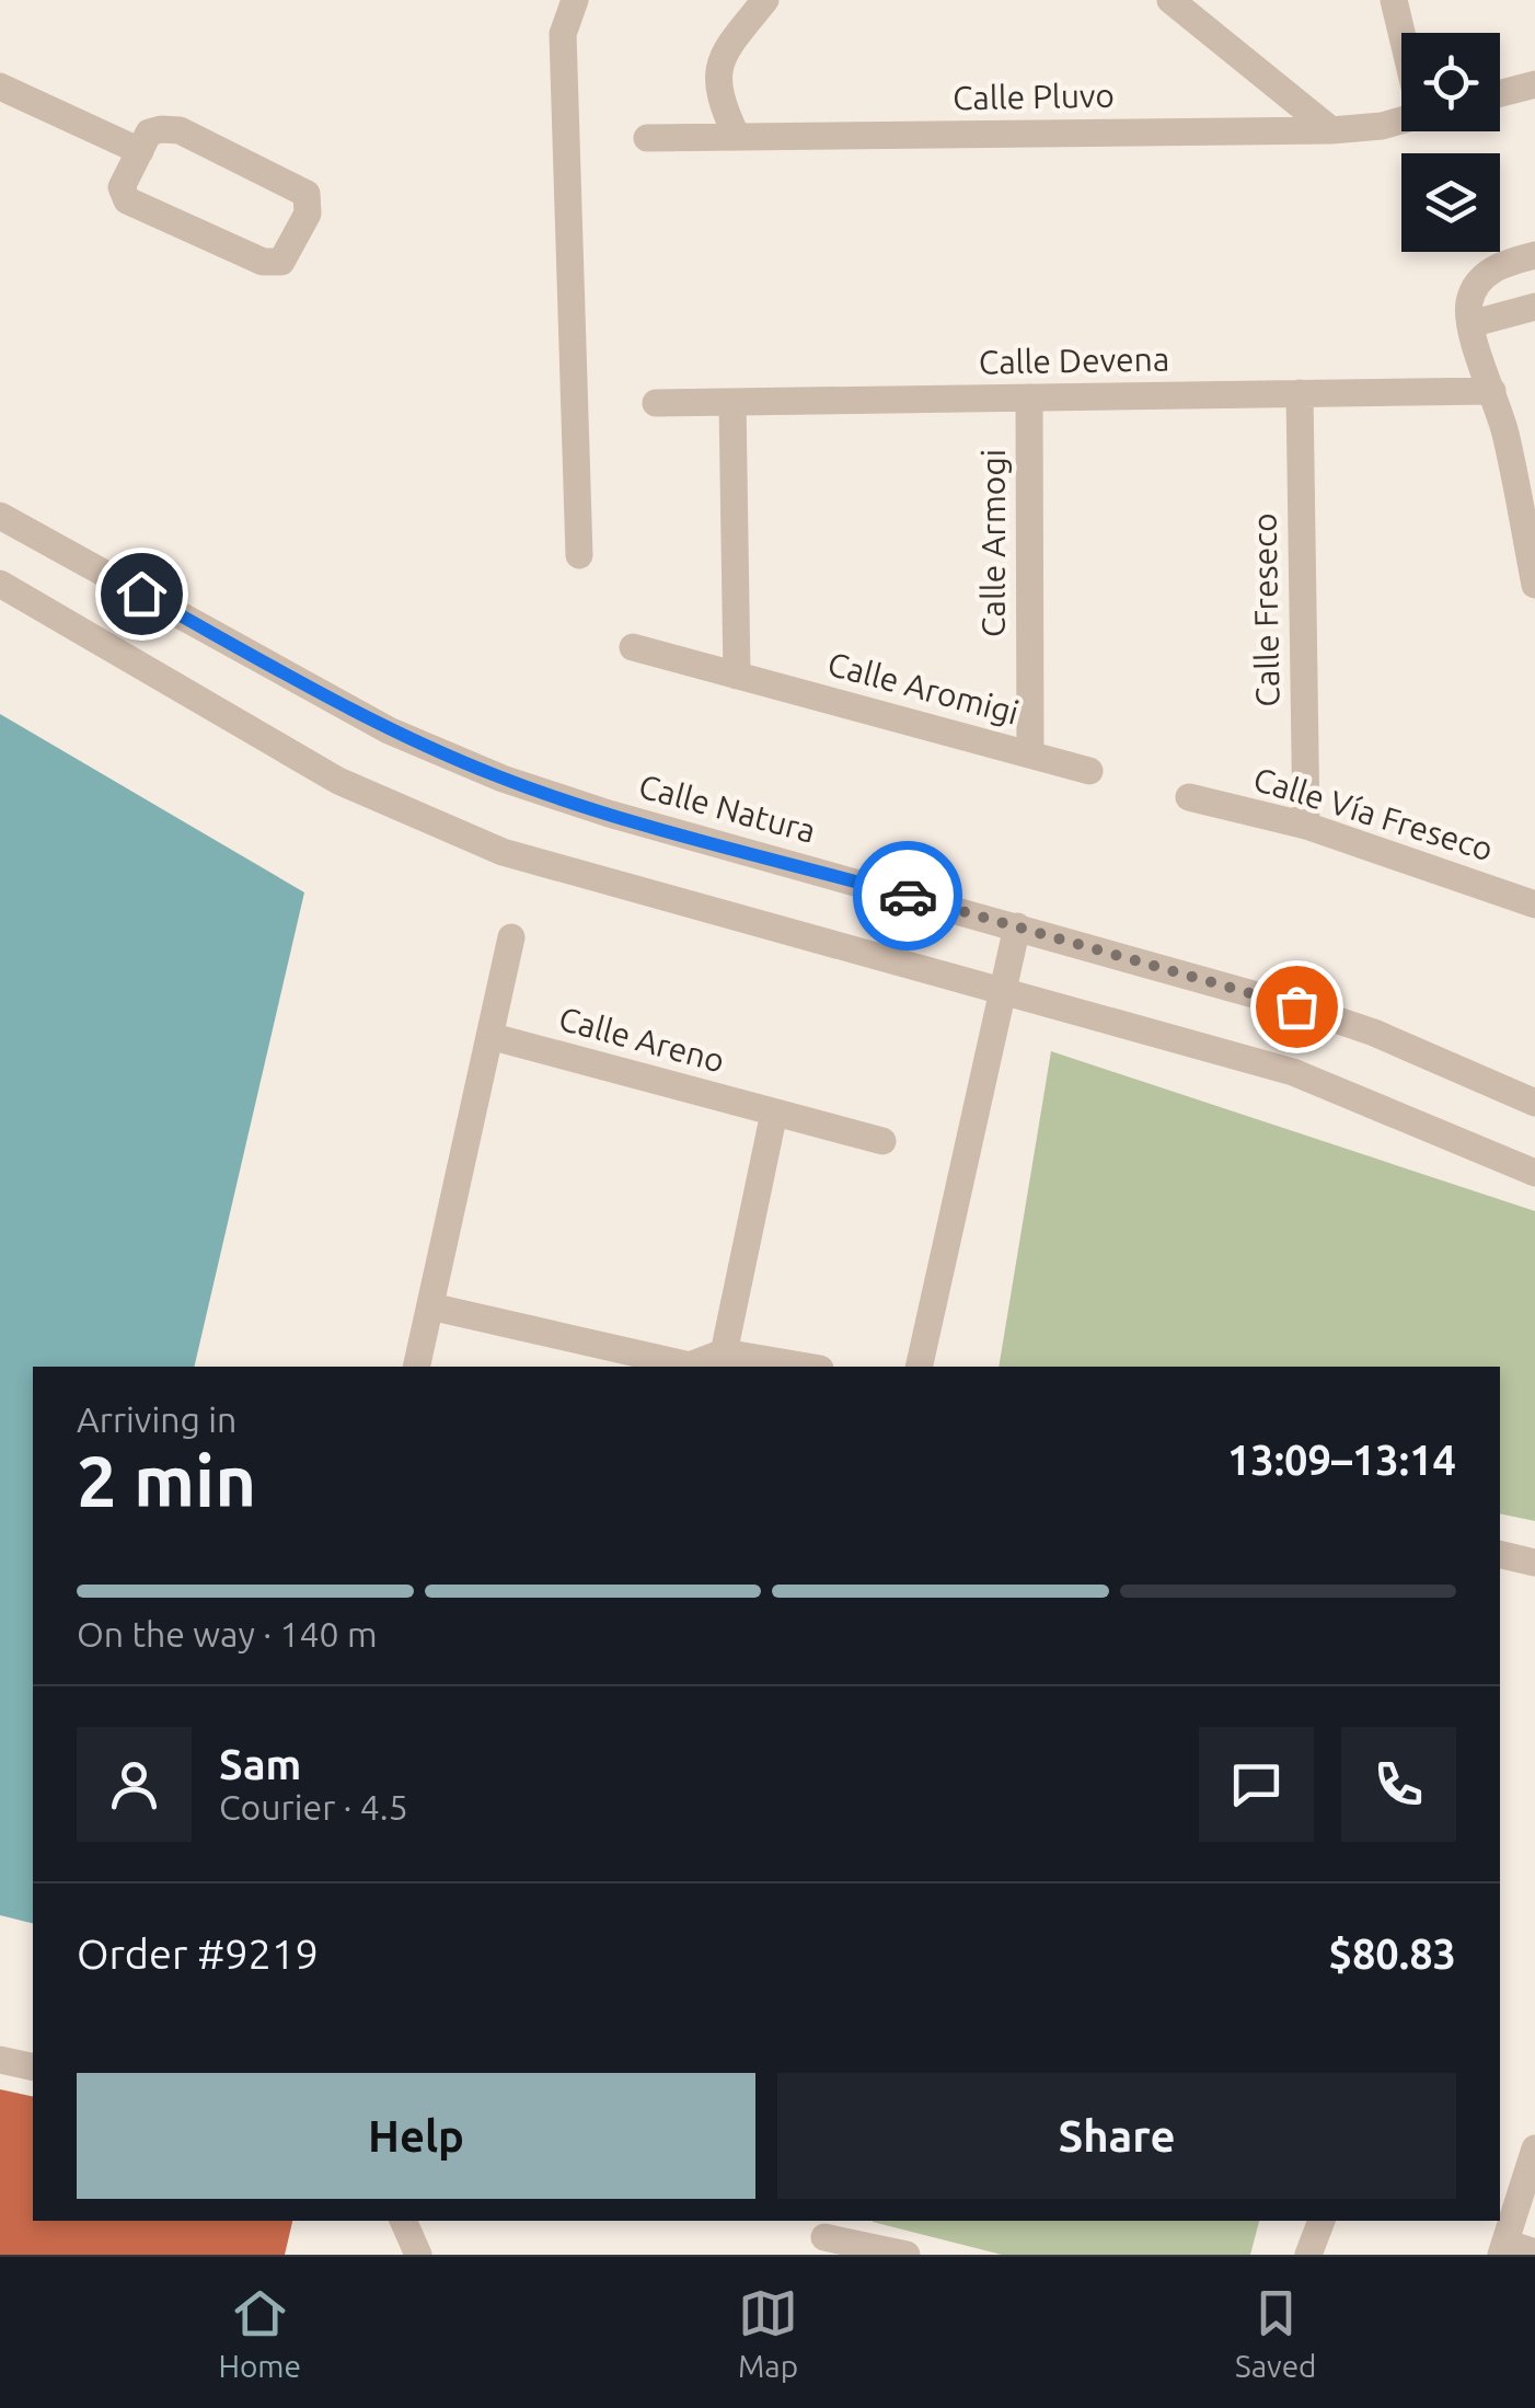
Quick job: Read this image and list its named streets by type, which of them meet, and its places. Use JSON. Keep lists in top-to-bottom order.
{
  "streets": {
    "street": [
      "Calle Pluvo",
      "Calle Devena",
      "Calle Armogi",
      "Calle Freseco",
      "Calle Aromigi",
      "Calle Natura",
      "Calle Vía Freseco",
      "Calle Areno"
    ]
  },
  "crossings": [
    ["Calle Devena", "Calle Armogi"],
    ["Calle Devena", "Calle Freseco"],
    ["Calle Armogi", "Calle Aromigi"],
    ["Calle Freseco", "Calle Vía Freseco"]
  ],
  "page": {
    "heading": ["2 min", "Arriving in", "13:09–13:14"],
    "panel": [
      "Sam",
      "Courier · 4.5",
      "Order #9219",
      "$80.83"
    ],
    "bar": "On the way · 140 m",
    "buttons": ["Help", "Share"],
    "tabs": ["Home", "Map", "Saved"]
  }
}
